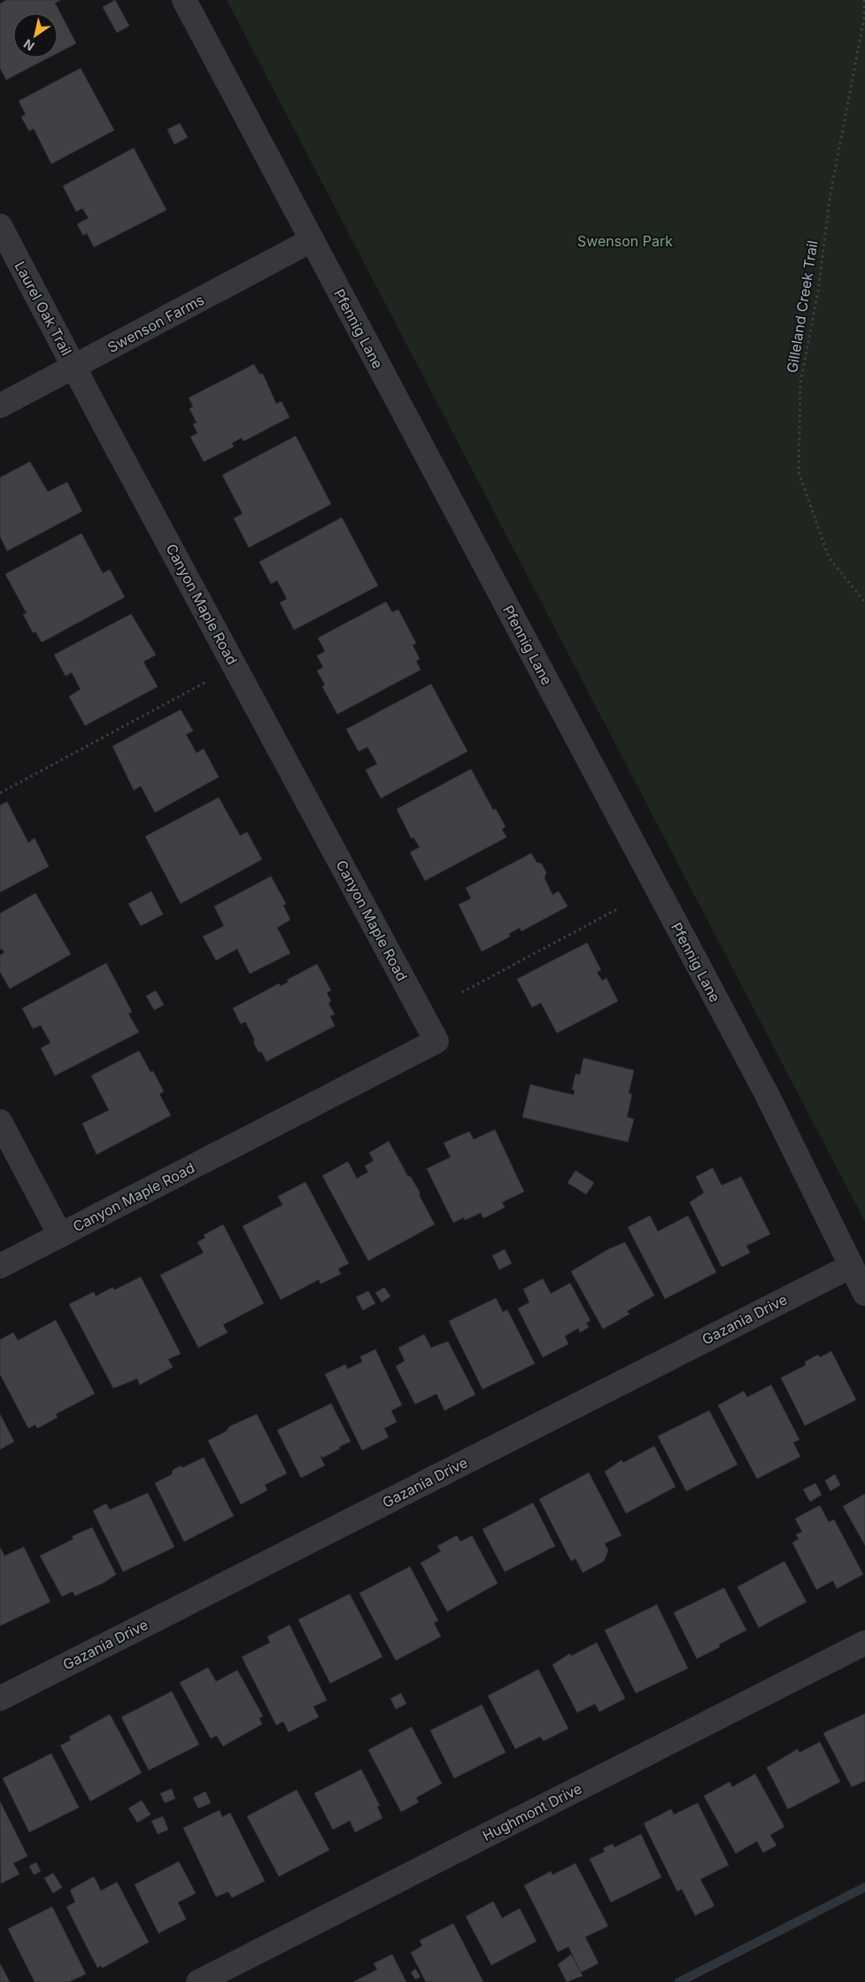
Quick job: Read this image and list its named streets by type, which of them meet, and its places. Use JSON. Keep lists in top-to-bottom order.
{
  "streets": {
    "street": [
      "Laurel Oak Trail",
      "Swenson Farms",
      "Pfennig Lane",
      "Canyon Maple Road",
      "Gazania Drive",
      "Hughmont Drive"
    ],
    "path": ["Gilleland Creek Trail"]
  },
  "crossings": [
    ["Laurel Oak Trail", "Swenson Farms"],
    ["Laurel Oak Trail", "Canyon Maple Road"],
    ["Swenson Farms", "Pfennig Lane"],
    ["Swenson Farms", "Canyon Maple Road"],
    ["Pfennig Lane", "Gazania Drive"]
  ],
  "parks": ["Swenson Park"],
  "north": "bottom left"
}
